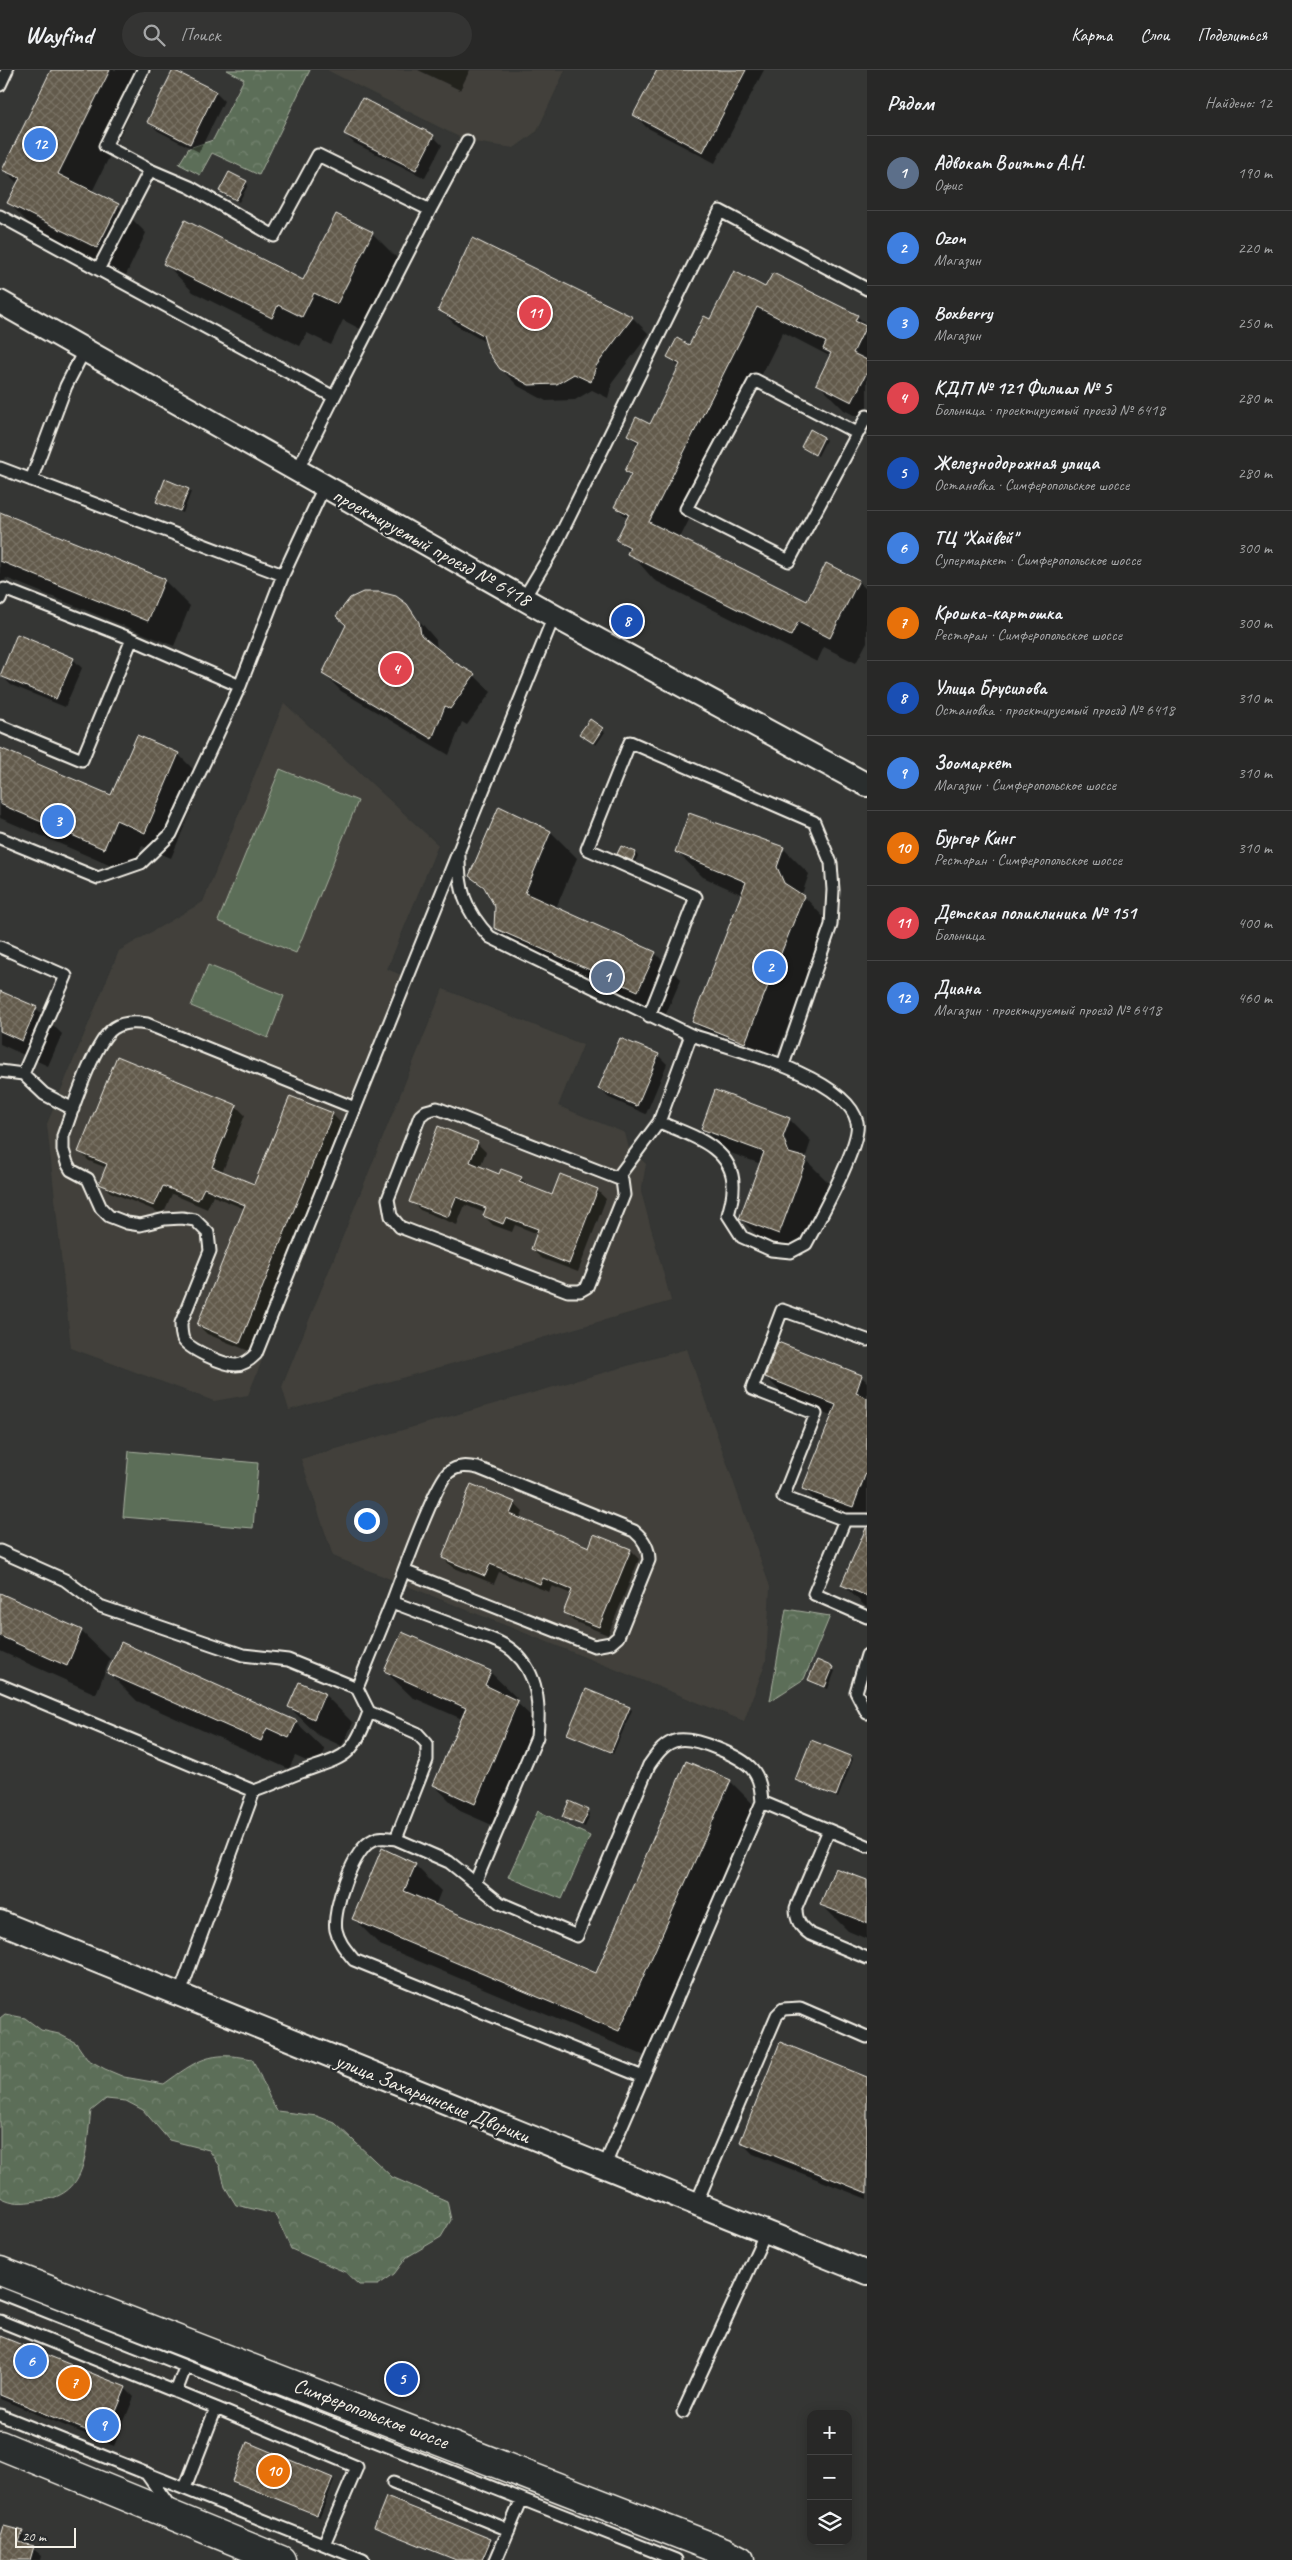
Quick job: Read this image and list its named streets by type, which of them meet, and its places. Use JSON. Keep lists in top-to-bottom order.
{
  "streets": {
    "main road": ["Симферопольское шоссе"],
    "street": ["проектируемый проезд № 6418", "улица Захарьинские Дворики"]
  },
  "scale_bar": "20 m",
  "page": {
    "header": "Wayfind",
    "search": "Поиск",
    "nav": ["Карта", "Слои", "Поделиться"],
    "heading": ["Рядом", "Найдено: 12"],
    "pins": [
      "12",
      "11",
      "8",
      "4",
      "3",
      "2",
      "1",
      "6",
      "5",
      "7",
      "9",
      "10"
    ],
    "list": [
      {
        "mark": "1",
        "name": "Адвокат Воитто А.Н.",
        "note": "Офис",
        "value": "190 m"
      },
      {
        "mark": "2",
        "name": "Ozon",
        "note": "Магазин",
        "value": "220 m"
      },
      {
        "mark": "3",
        "name": "Boxberry",
        "note": "Магазин",
        "value": "250 m"
      },
      {
        "mark": "4",
        "name": "КДП № 121 Филиал № 5",
        "note": "Больница · проектируемый проезд № 6418",
        "value": "280 m"
      },
      {
        "mark": "5",
        "name": "Железнодорожная улица",
        "note": "Остановка · Симферопольское шоссе",
        "value": "280 m"
      },
      {
        "mark": "6",
        "name": "ТЦ \"Хайвей\"",
        "note": "Супермаркет · Симферопольское шоссе",
        "value": "300 m"
      },
      {
        "mark": "7",
        "name": "Крошка-картошка",
        "note": "Ресторан · Симферопольское шоссе",
        "value": "300 m"
      },
      {
        "mark": "8",
        "name": "Улица Брусилова",
        "note": "Остановка · проектируемый проезд № 6418",
        "value": "310 m"
      },
      {
        "mark": "9",
        "name": "Зоомаркет",
        "note": "Магазин · Симферопольское шоссе",
        "value": "310 m"
      },
      {
        "mark": "10",
        "name": "Бургер Кинг",
        "note": "Ресторан · Симферопольское шоссе",
        "value": "310 m"
      },
      {
        "mark": "11",
        "name": "Детская поликлиника № 151",
        "note": "Больница",
        "value": "400 m"
      },
      {
        "mark": "12",
        "name": "Диана",
        "note": "Магазин · проектируемый проезд № 6418",
        "value": "460 m"
      }
    ],
    "map_buttons": ["+", "−"],
    "scale": "20 m"
  }
}
